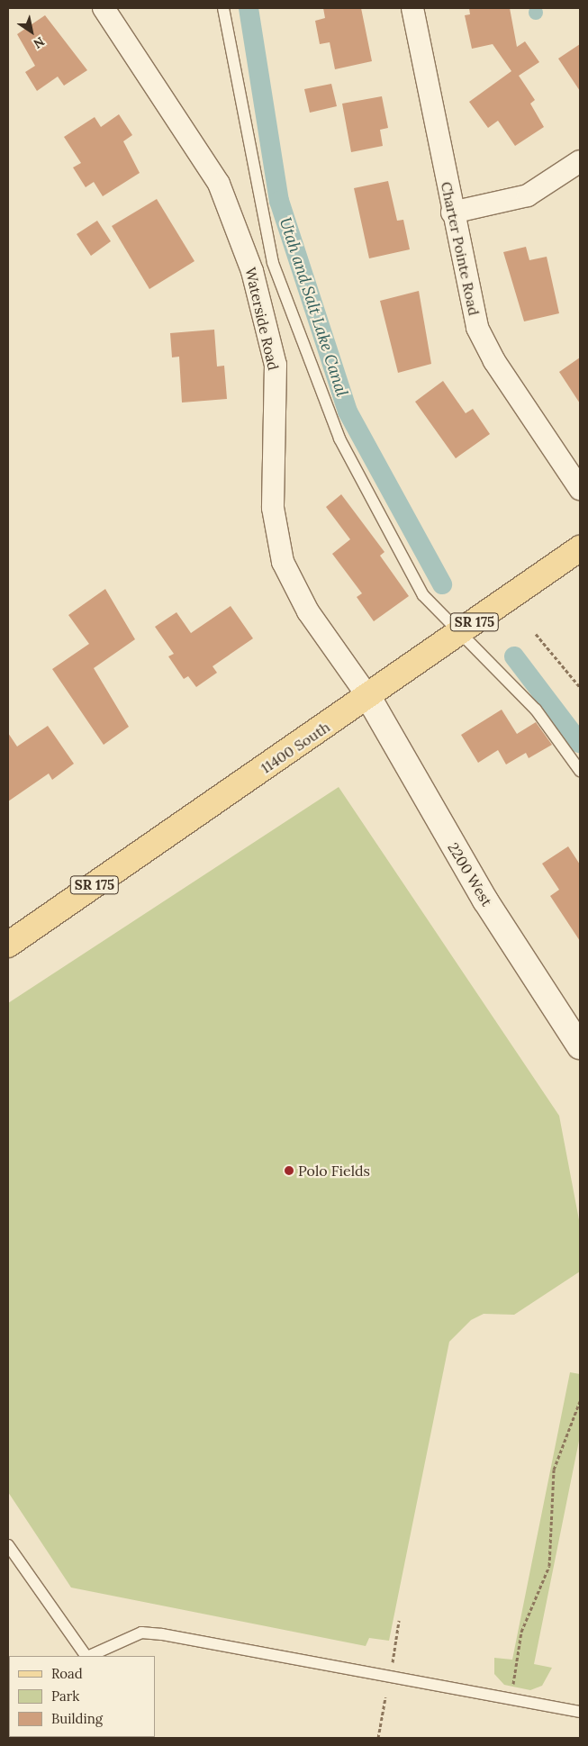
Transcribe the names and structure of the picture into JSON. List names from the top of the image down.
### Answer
{
  "streets": {
    "main road": ["SR 175", "11400 South"],
    "street": ["Charter Pointe Road", "Waterside Road", "2200 West"]
  },
  "crossings": [
    ["Waterside Road", "11400 South"],
    ["Waterside Road", "2200 West"],
    ["11400 South", "2200 West"]
  ],
  "water": ["Utah and Salt Lake Canal"],
  "places": ["Polo Fields"],
  "legend": ["Road", "Park", "Building"],
  "north": "bottom right"
}
